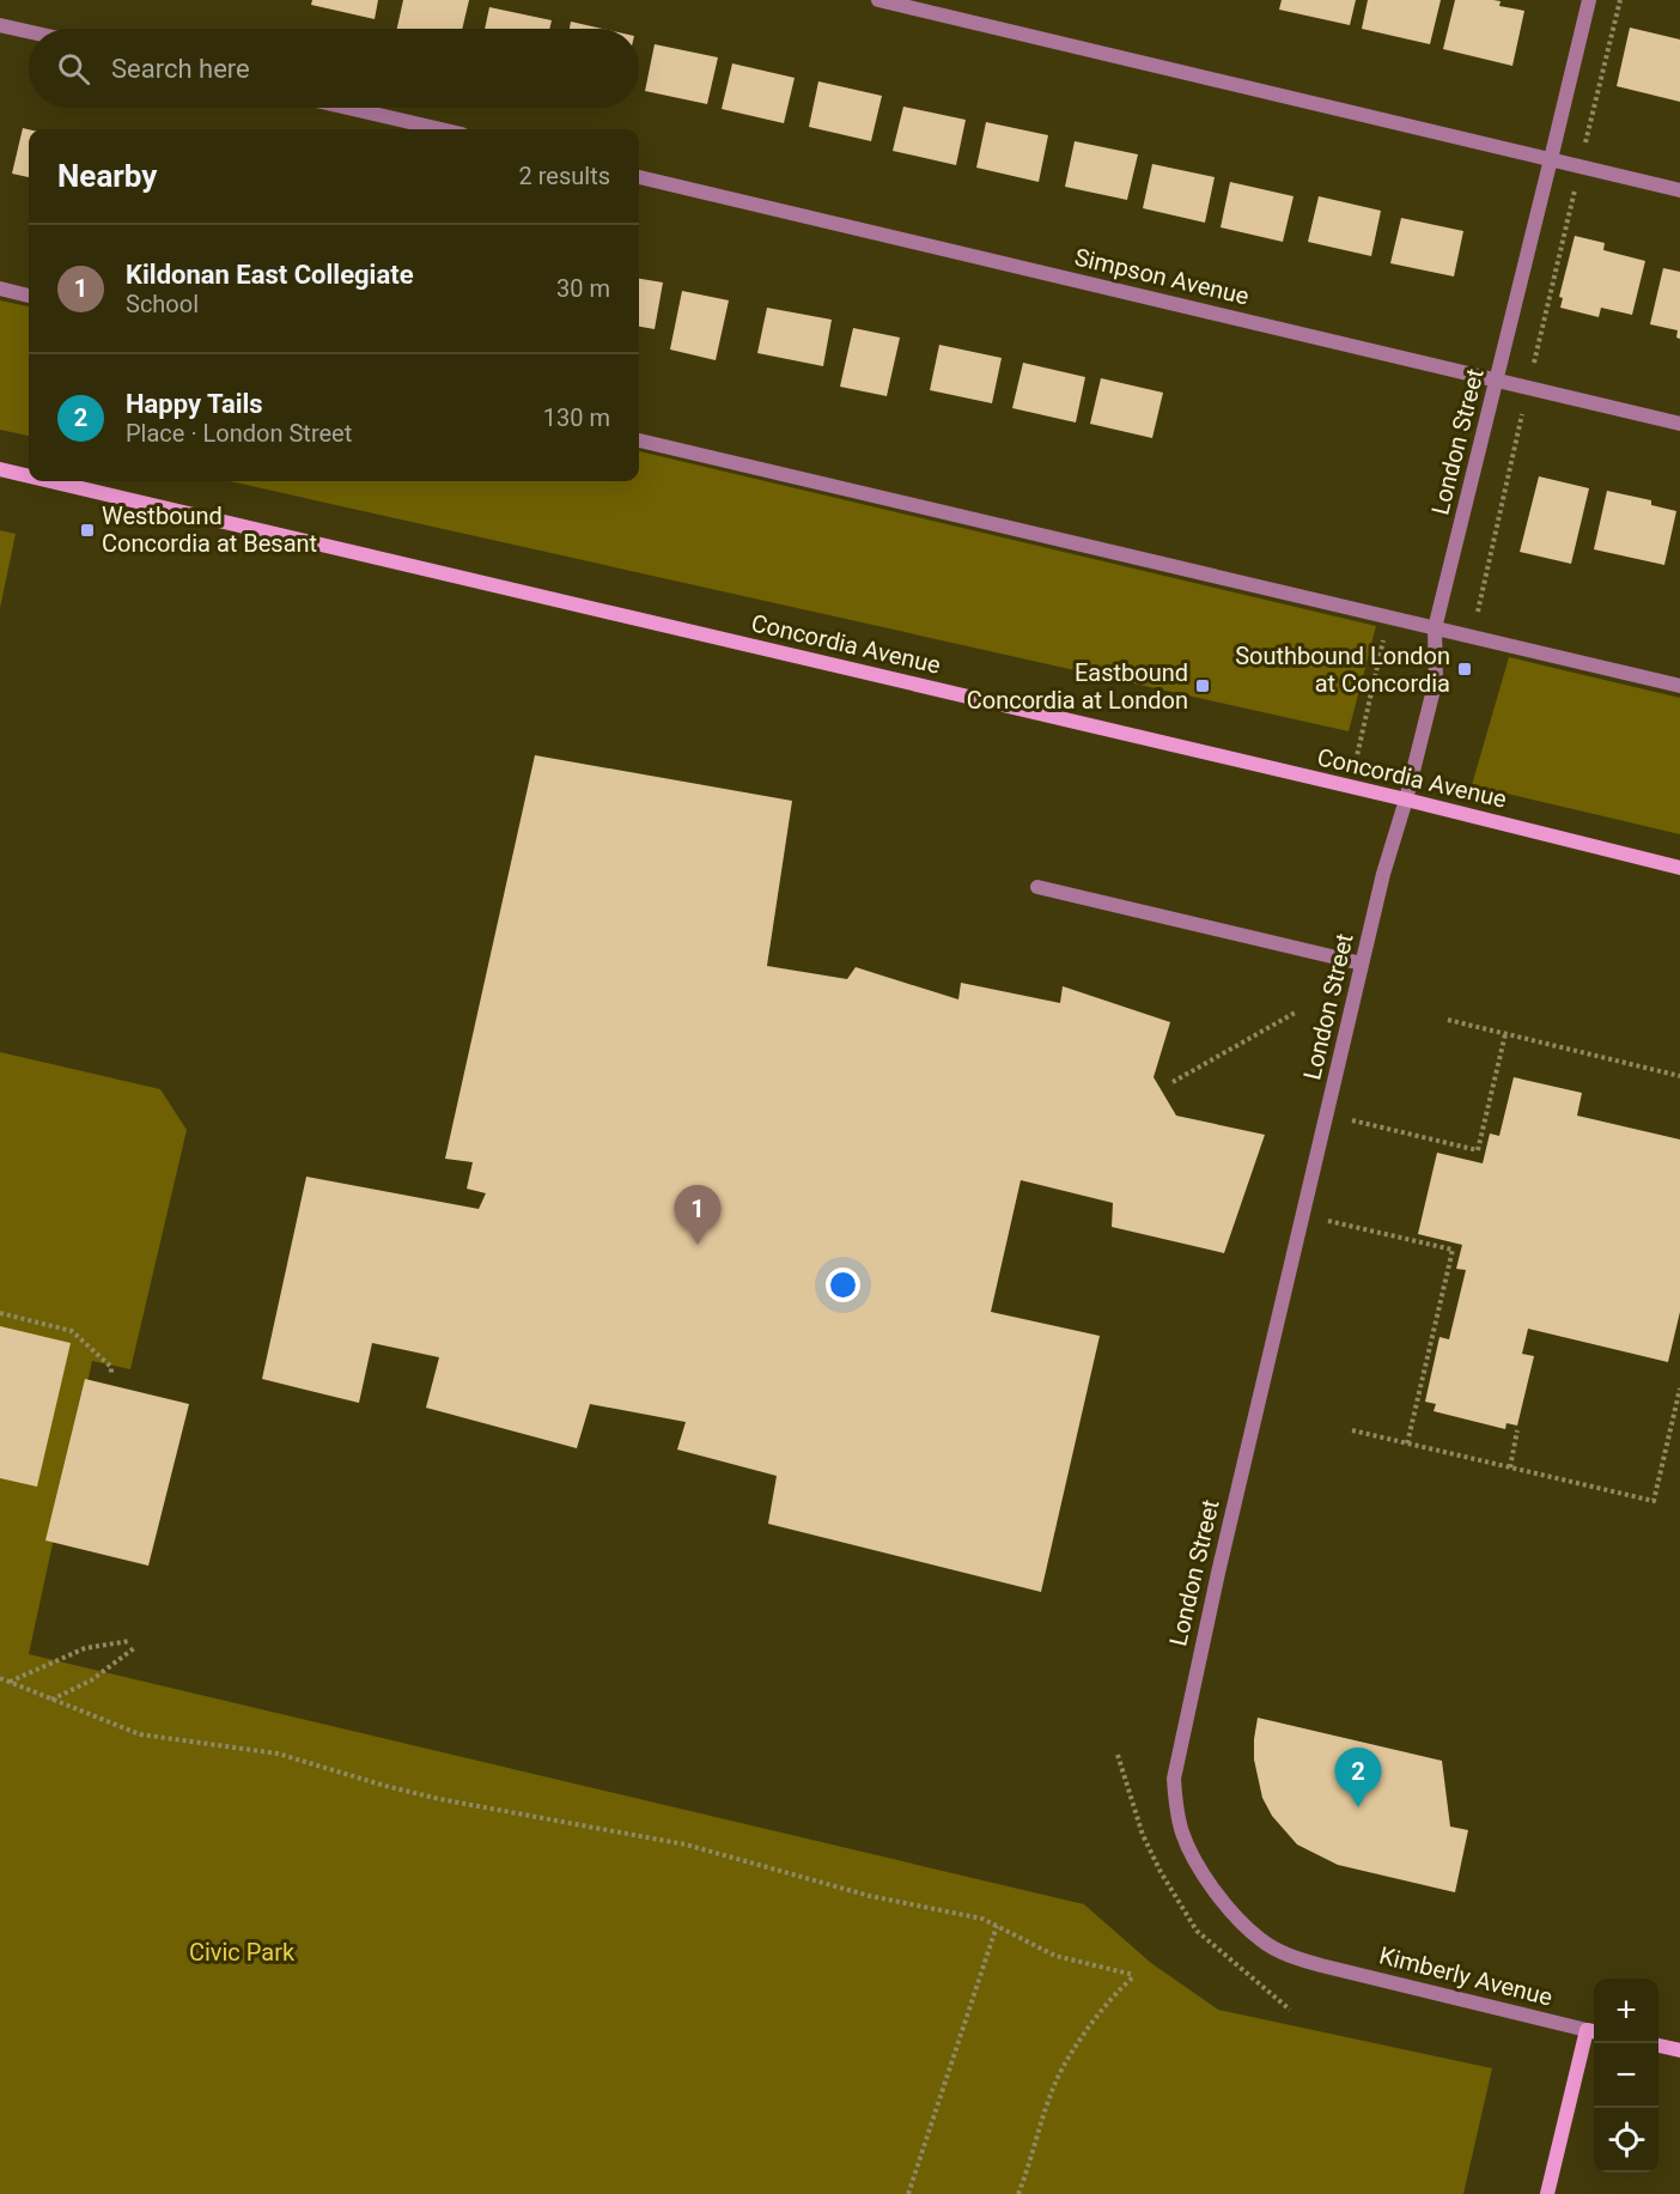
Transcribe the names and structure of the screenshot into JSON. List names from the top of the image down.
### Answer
{
  "streets": {
    "main road": ["Concordia Avenue"],
    "street": ["Simpson Avenue", "London Street", "Kimberly Avenue"]
  },
  "crossings": [
    ["Simpson Avenue", "London Street"],
    ["London Street", "Concordia Avenue"],
    ["London Street", "Kimberly Avenue"]
  ],
  "parks": ["Civic Park"],
  "places": {
    "transit": ["Westbound Concordia at Besant", "Southbound London at Concordia", "Eastbound Concordia at London"]
  },
  "page": {
    "search": "Search here",
    "heading": ["Nearby", "2 results"],
    "list": [
      {
        "mark": "1",
        "name": "Kildonan East Collegiate",
        "note": "School",
        "value": "30 m"
      },
      {
        "mark": "2",
        "name": "Happy Tails",
        "note": "Place · London Street",
        "value": "130 m"
      }
    ],
    "pins": ["1", "2"],
    "map_buttons": ["+", "−"]
  }
}
